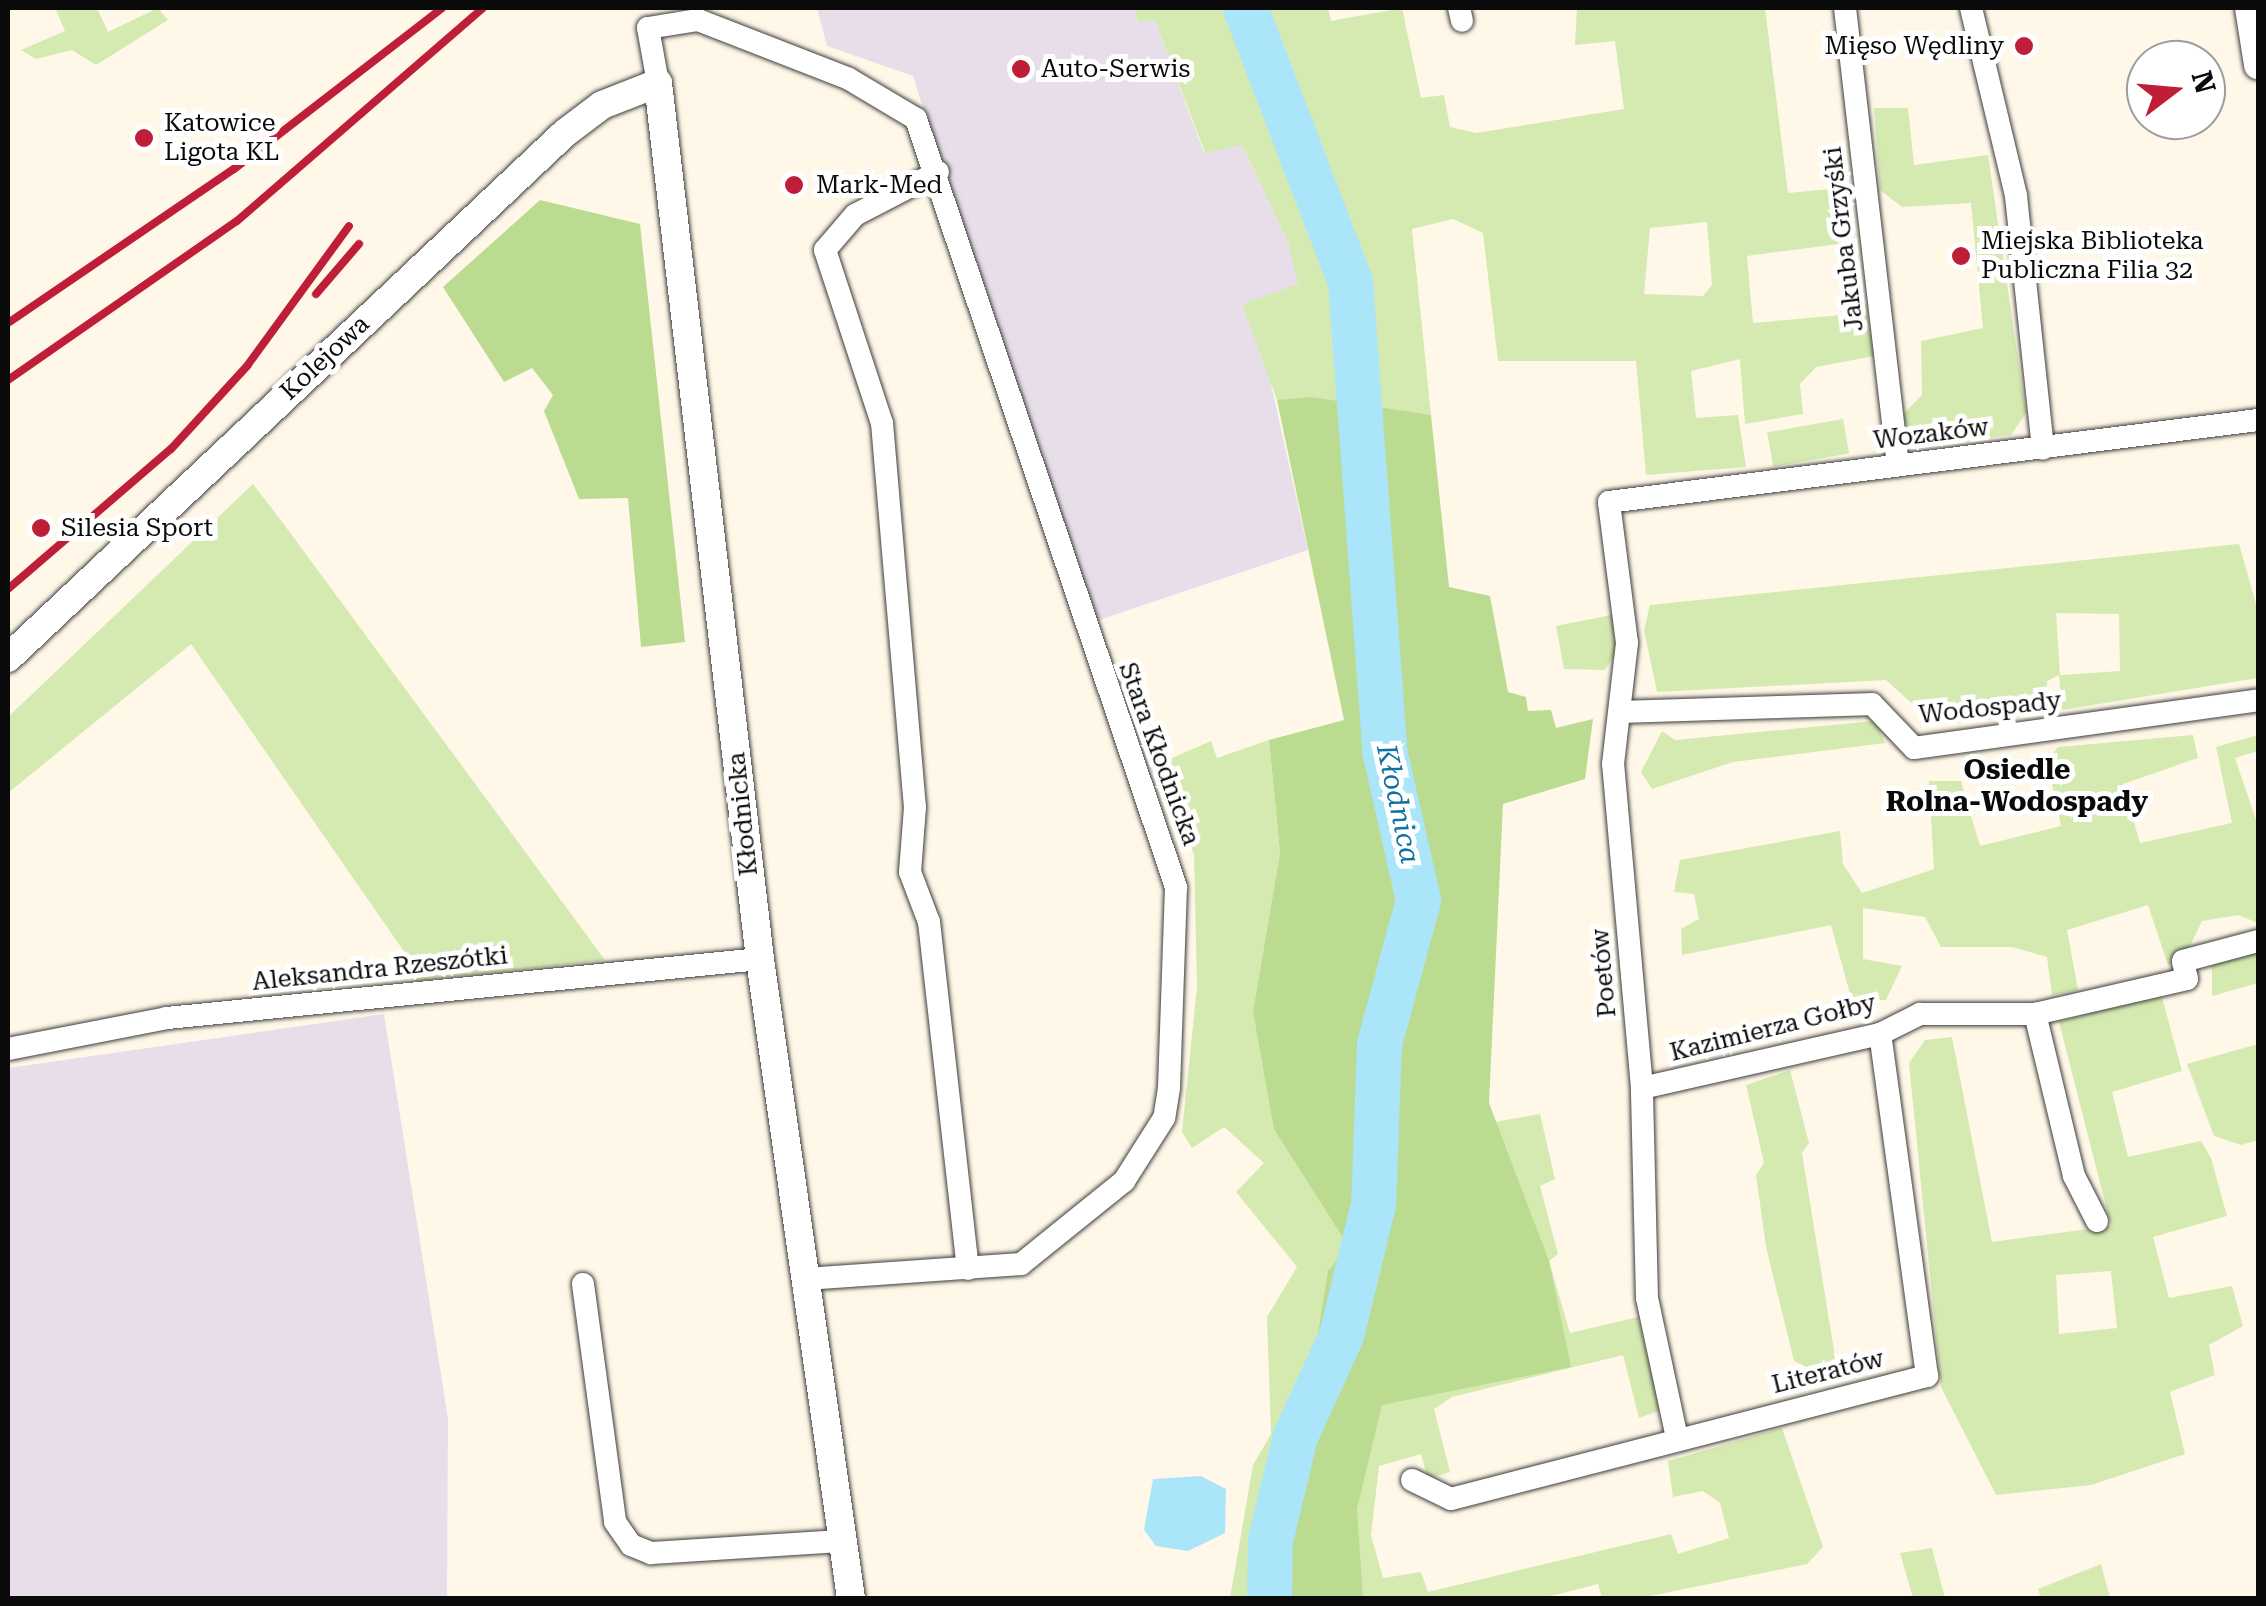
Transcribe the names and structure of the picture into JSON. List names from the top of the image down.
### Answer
{
  "streets": {
    "street": [
      "Jakuba Grzyśki",
      "Kolejowa",
      "Wozaków",
      "Wodospady",
      "Stara Kłodnicka",
      "Kłodnicka",
      "Aleksandra Rzeszótki",
      "Poetów",
      "Kazimierza Gołby",
      "Literatów"
    ]
  },
  "crossings": [
    ["Jakuba Grzyśki", "Wozaków"],
    ["Kolejowa", "Kłodnicka"],
    ["Wozaków", "Poetów"],
    ["Wodospady", "Poetów"],
    ["Stara Kłodnicka", "Kłodnicka"],
    ["Kłodnicka", "Aleksandra Rzeszótki"],
    ["Poetów", "Kazimierza Gołby"],
    ["Poetów", "Literatów"],
    ["Kazimierza Gołby", "Literatów"]
  ],
  "districts": ["Osiedle Rolna-Wodospady"],
  "water": ["Kłodnica"],
  "places": [
    "Mięso Wędliny",
    "Auto-Serwis",
    "Katowice Ligota KL",
    "Mark-Med",
    "Miejska Biblioteka Publiczna Filia 32",
    "Silesia Sport"
  ],
  "north": "right"
}
